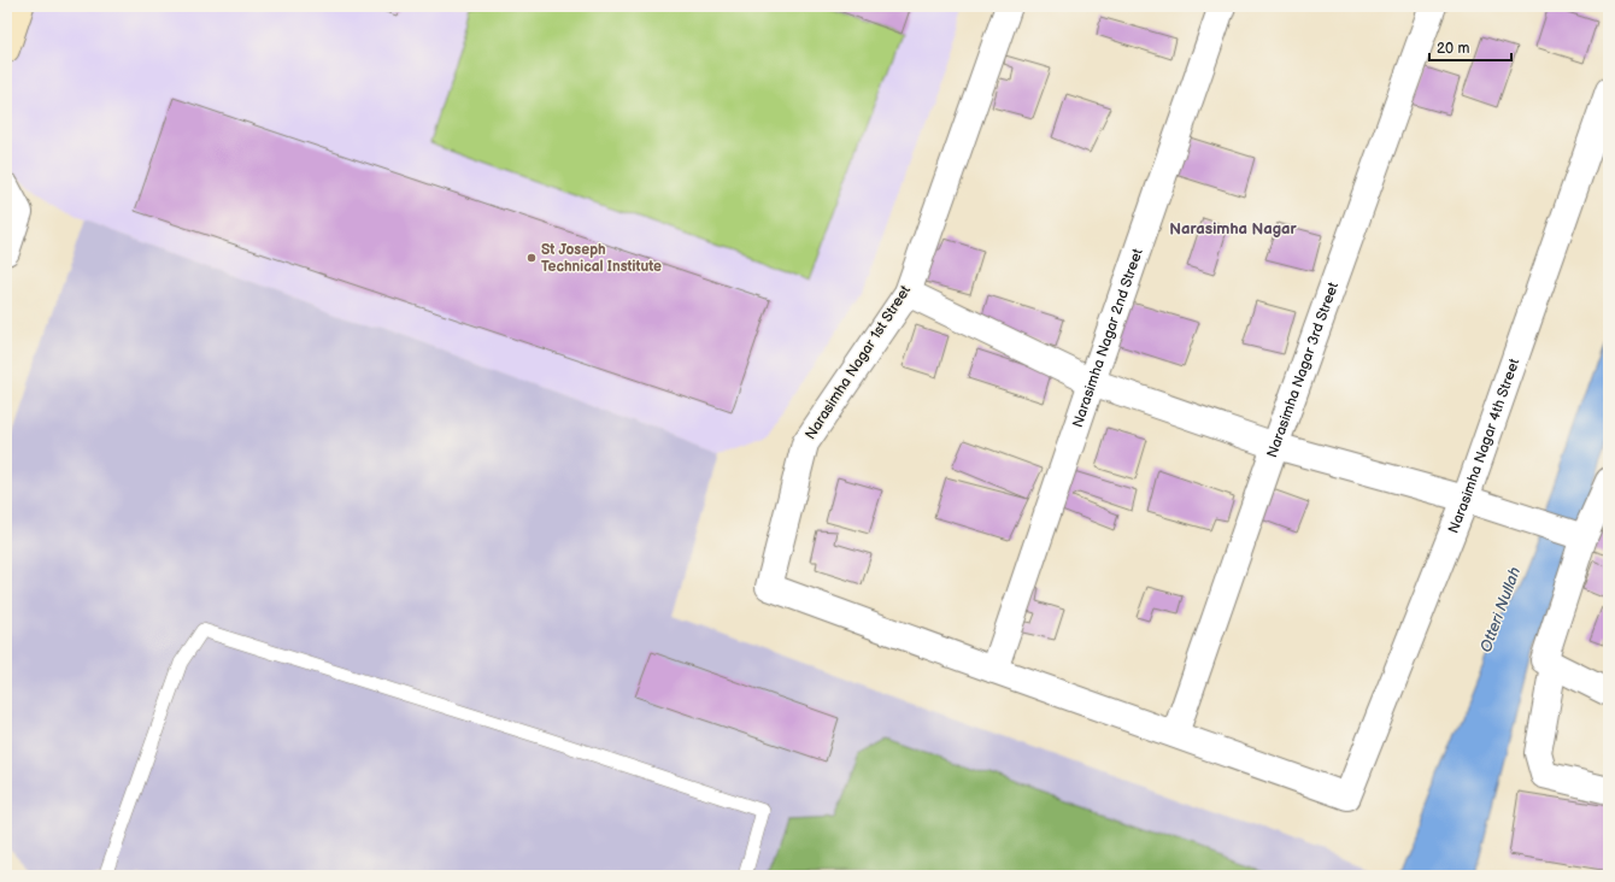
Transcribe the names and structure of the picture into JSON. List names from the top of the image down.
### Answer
{
  "streets": {
    "street": [
      "Narasimha Nagar 2nd Street",
      "Narasimha Nagar 1st Street",
      "Narasimha Nagar 3rd Street",
      "Narasimha Nagar 4th Street"
    ]
  },
  "crossings": [
    ["Narasimha Nagar 2nd Street", "Narasimha Nagar 1st Street"],
    ["Narasimha Nagar 3rd Street", "Narasimha Nagar 4th Street"]
  ],
  "districts": ["Narasimha Nagar"],
  "water": ["Otteri Nullah"],
  "places": ["St Joseph Technical Institute"],
  "scale_bar": "20 m"
}
